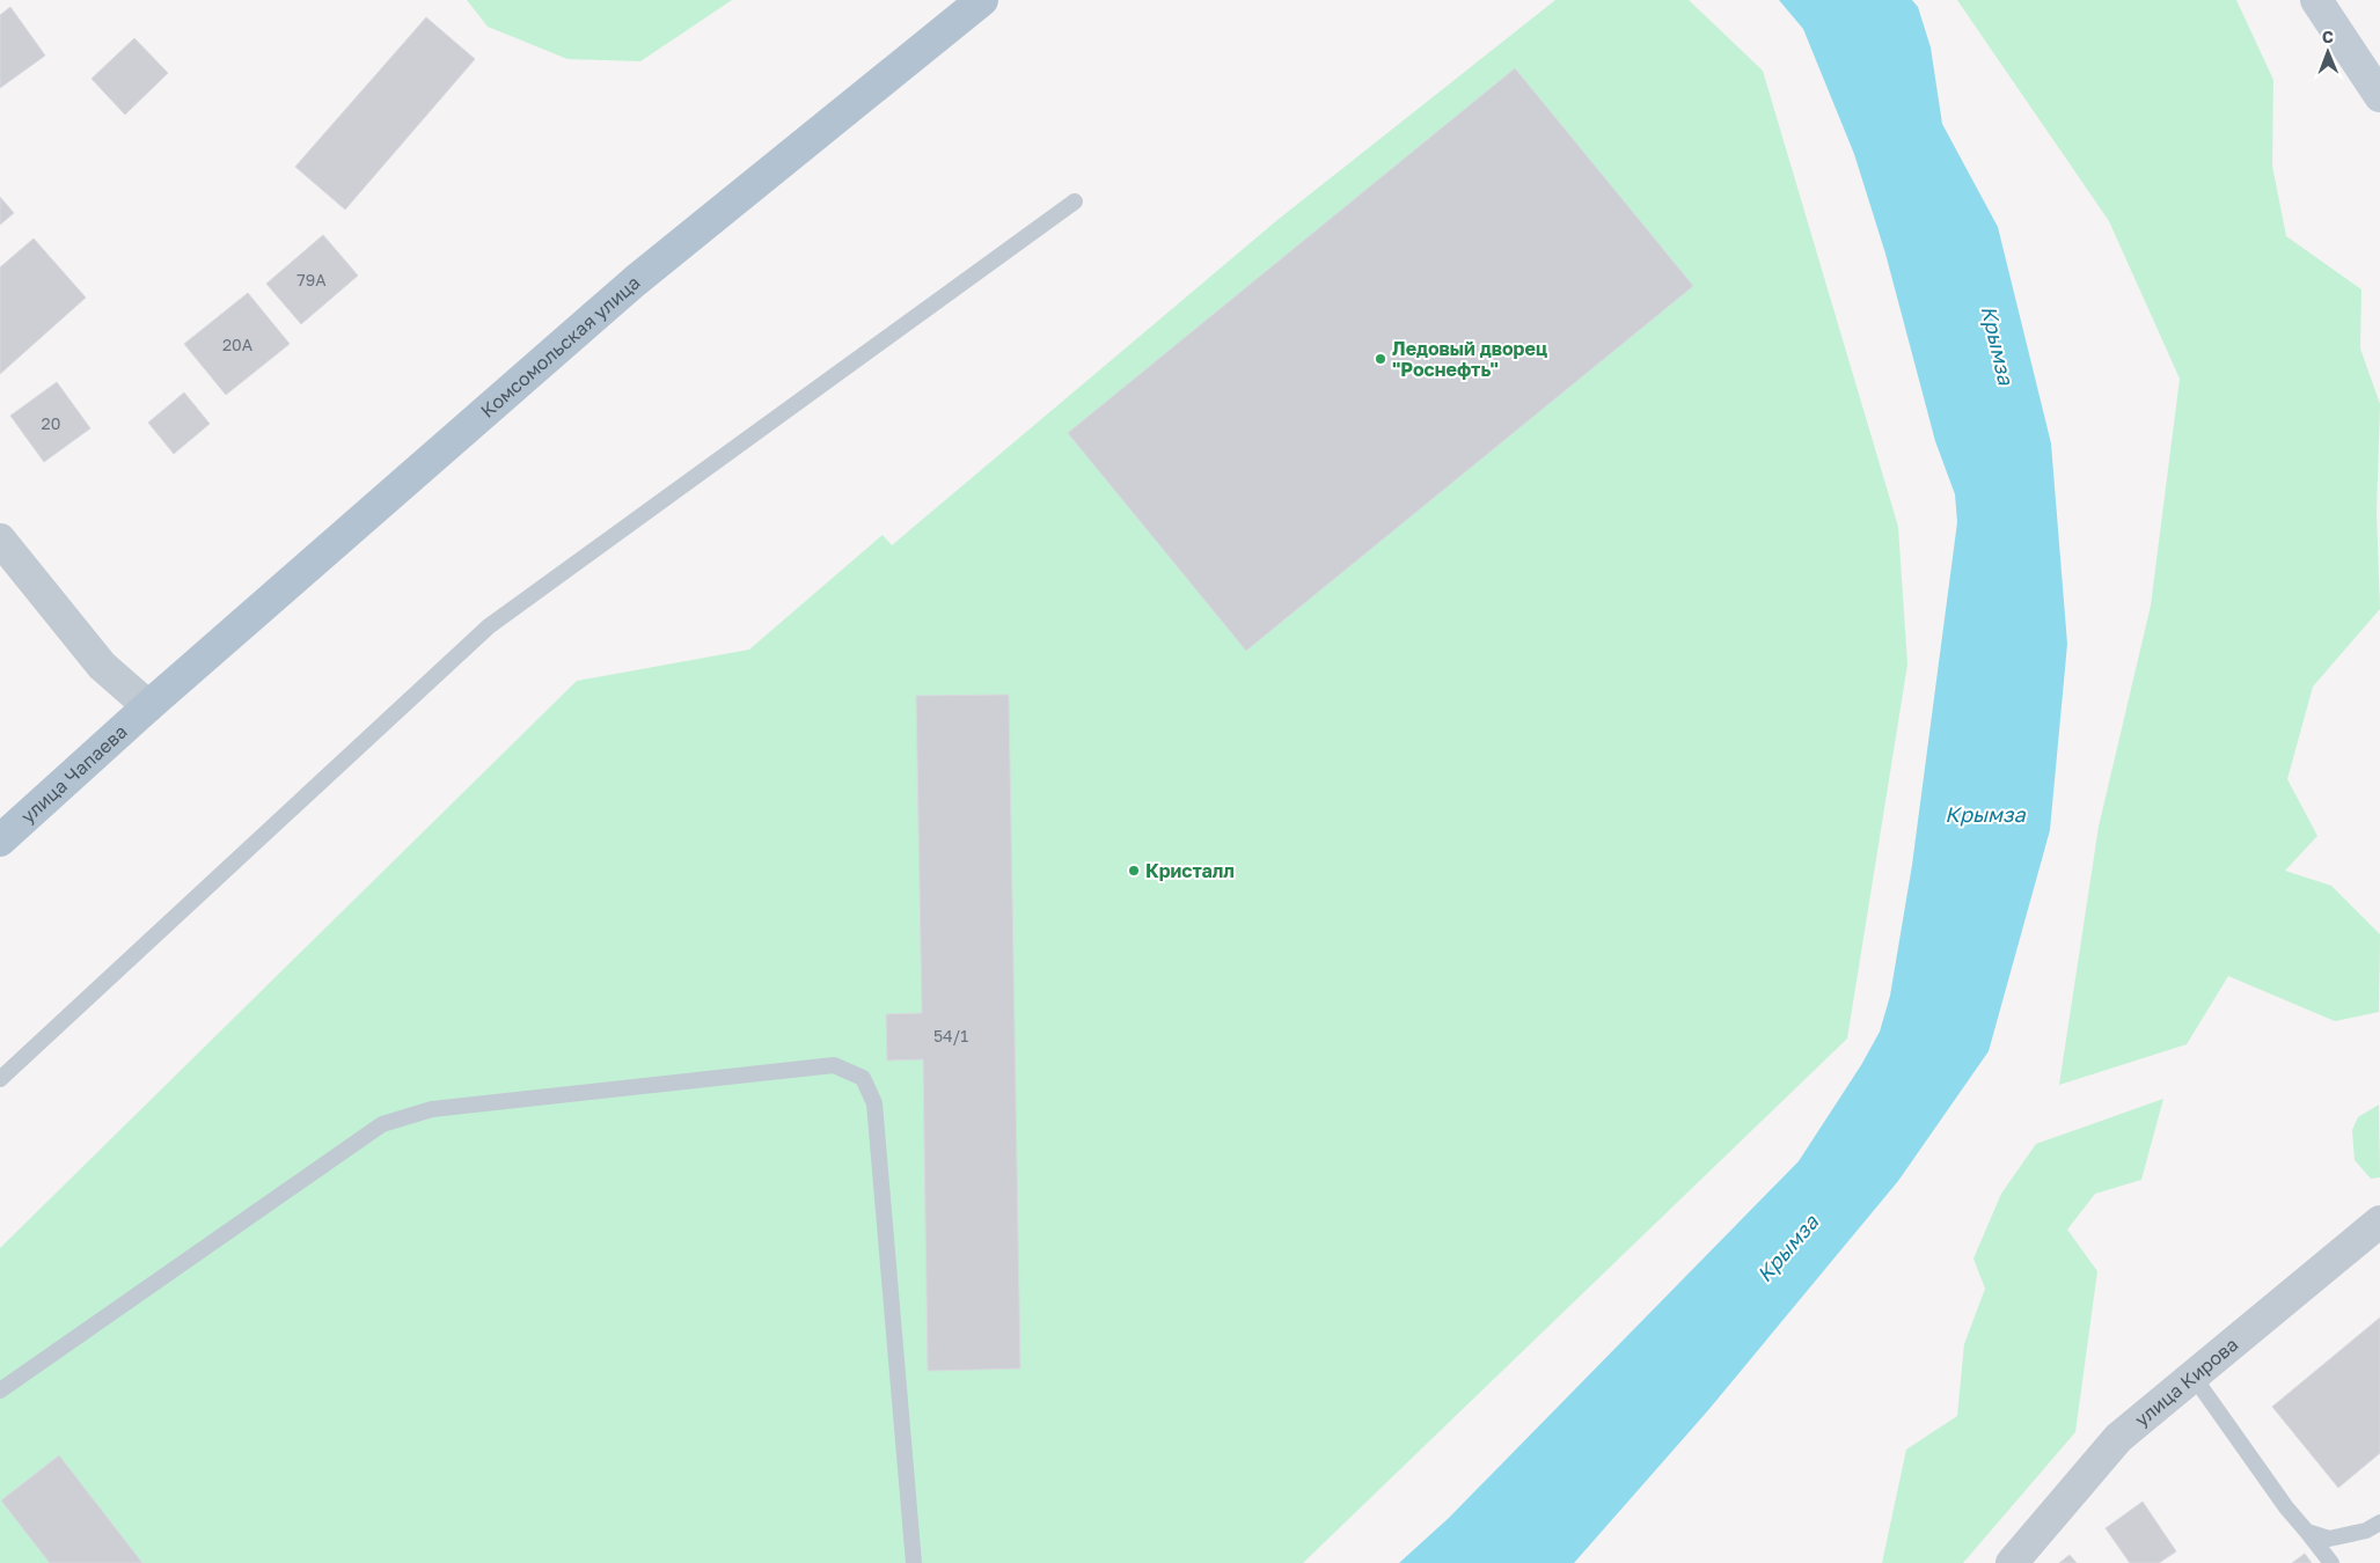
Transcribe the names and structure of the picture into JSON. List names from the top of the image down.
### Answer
{
  "streets": {
    "main road": ["Комсомольская улица", "улица Чапаева"],
    "street": ["улица Кирова"]
  },
  "crossings": [
    ["Комсомольская улица", "улица Чапаева"]
  ],
  "water": ["Крымза"],
  "places": ["Ледовый дворец \"Роснефть\"", "Кристалл"],
  "house_numbers": [
    "79А",
    "20А",
    "20",
    "54/1"
  ],
  "north": "top"
}
